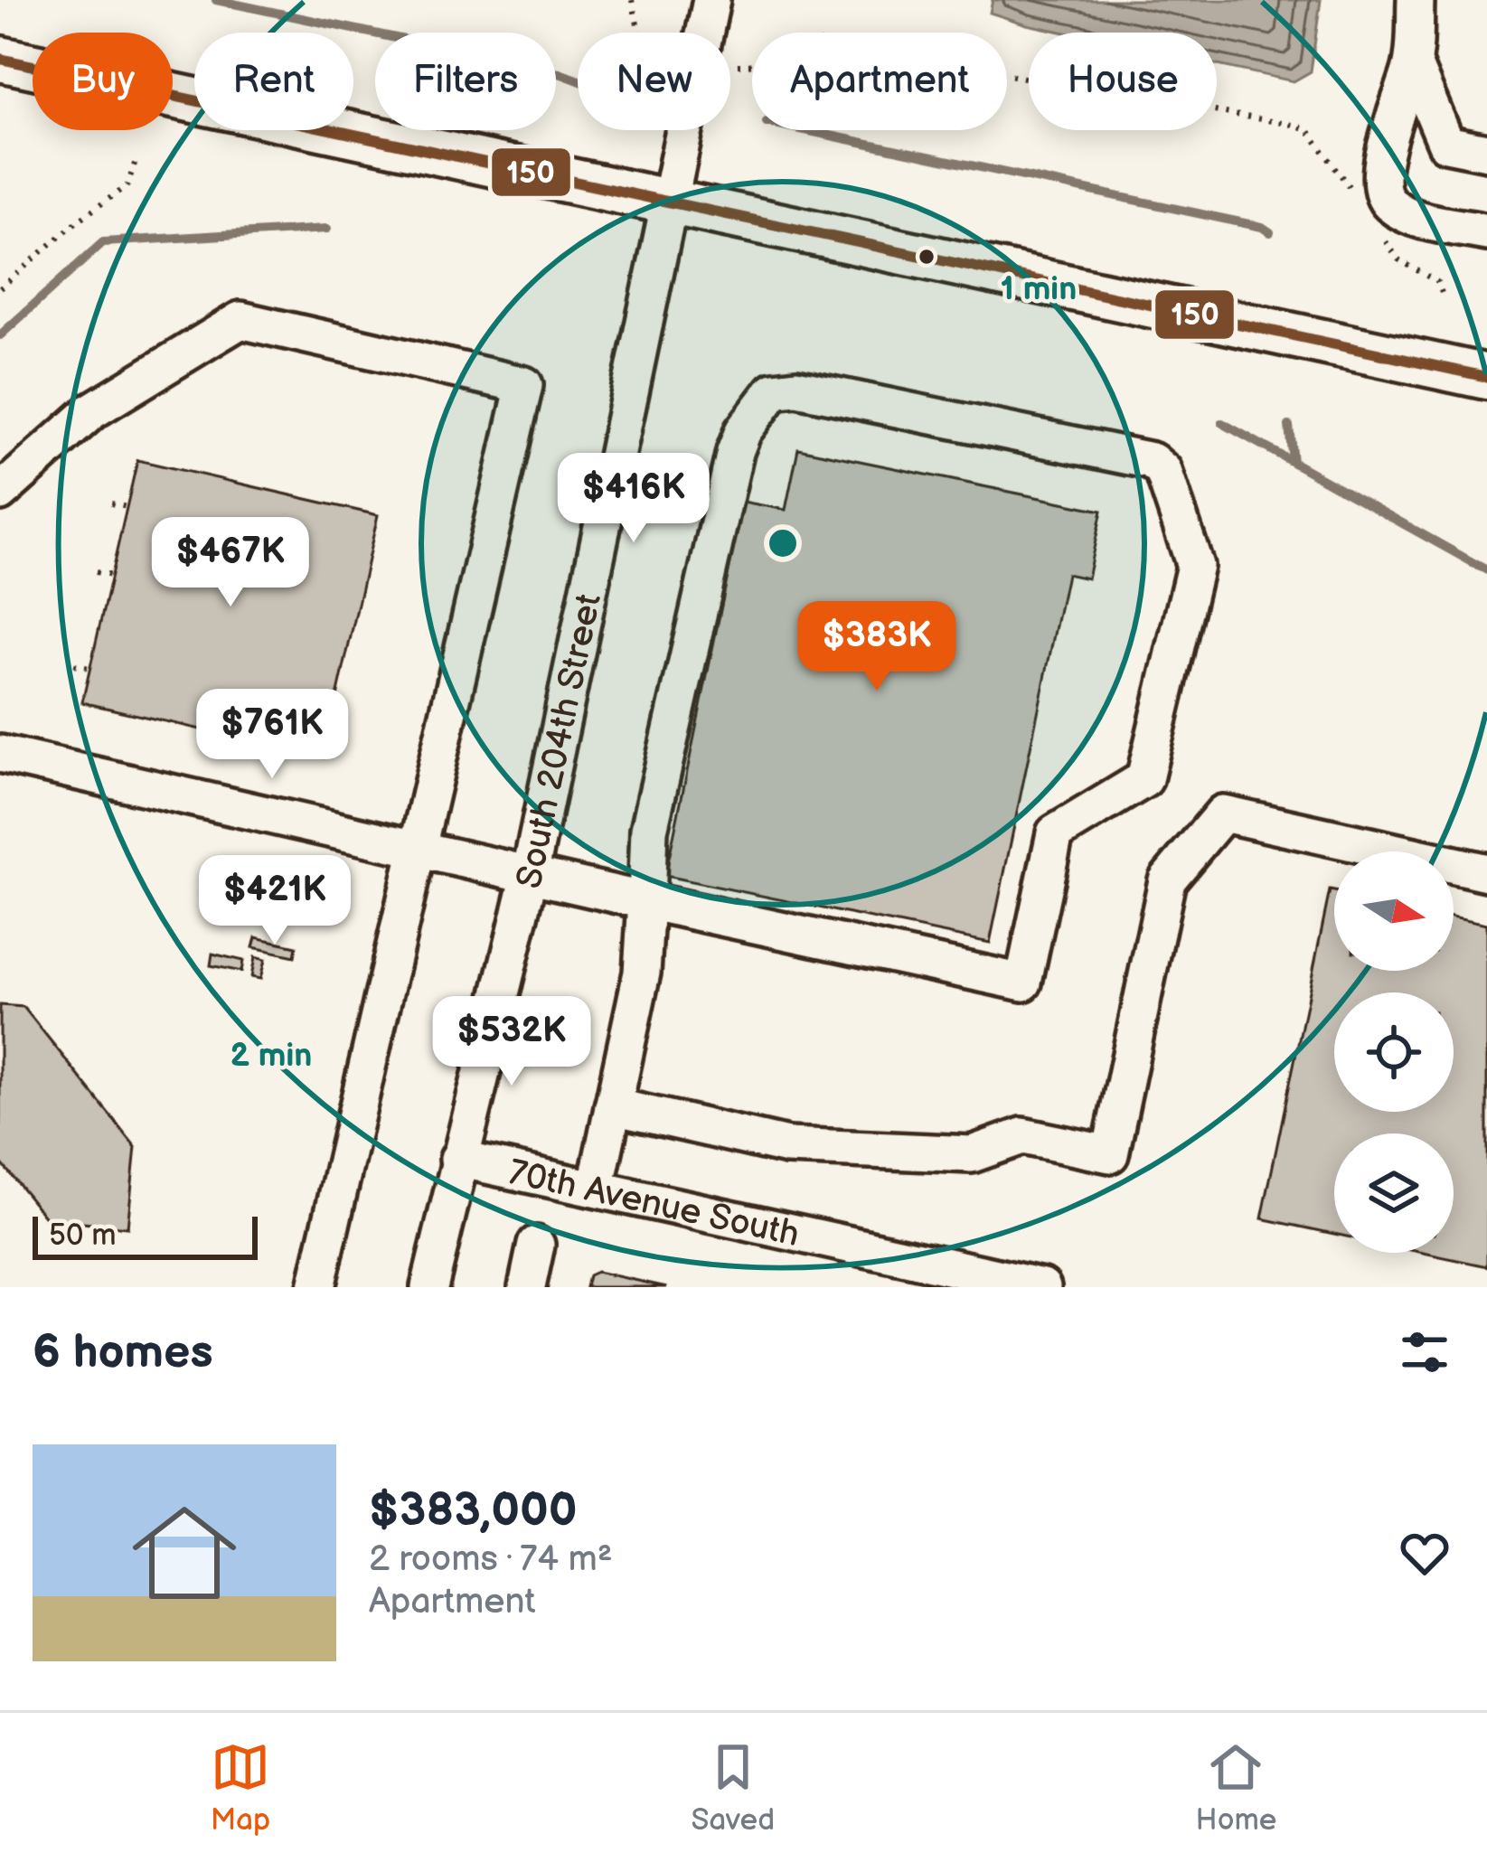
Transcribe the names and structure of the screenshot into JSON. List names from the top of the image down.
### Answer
{
  "streets": {
    "street": ["South 204th Street", "70th Avenue South"]
  },
  "crossings": [
    ["South 204th Street", "70th Avenue South"]
  ],
  "lines": ["transit line 150"],
  "scale_bar": "50 m",
  "north": "right",
  "page": {
    "chip": [
      "Buy",
      "Rent",
      "Filters",
      "New",
      "Apartment",
      "House"
    ],
    "price": [
      "$416K",
      "$467K",
      "$383K",
      "$761K",
      "$421K",
      "$532K"
    ],
    "scale": "50 m",
    "heading": "6 homes",
    "list": [
      {
        "name": "$383,000",
        "note": "2 rooms · 74 m² · Apartment"
      }
    ],
    "tabs": ["Map", "Saved", "Home"]
  },
  "rings": ["1 min", "2 min"]
}
